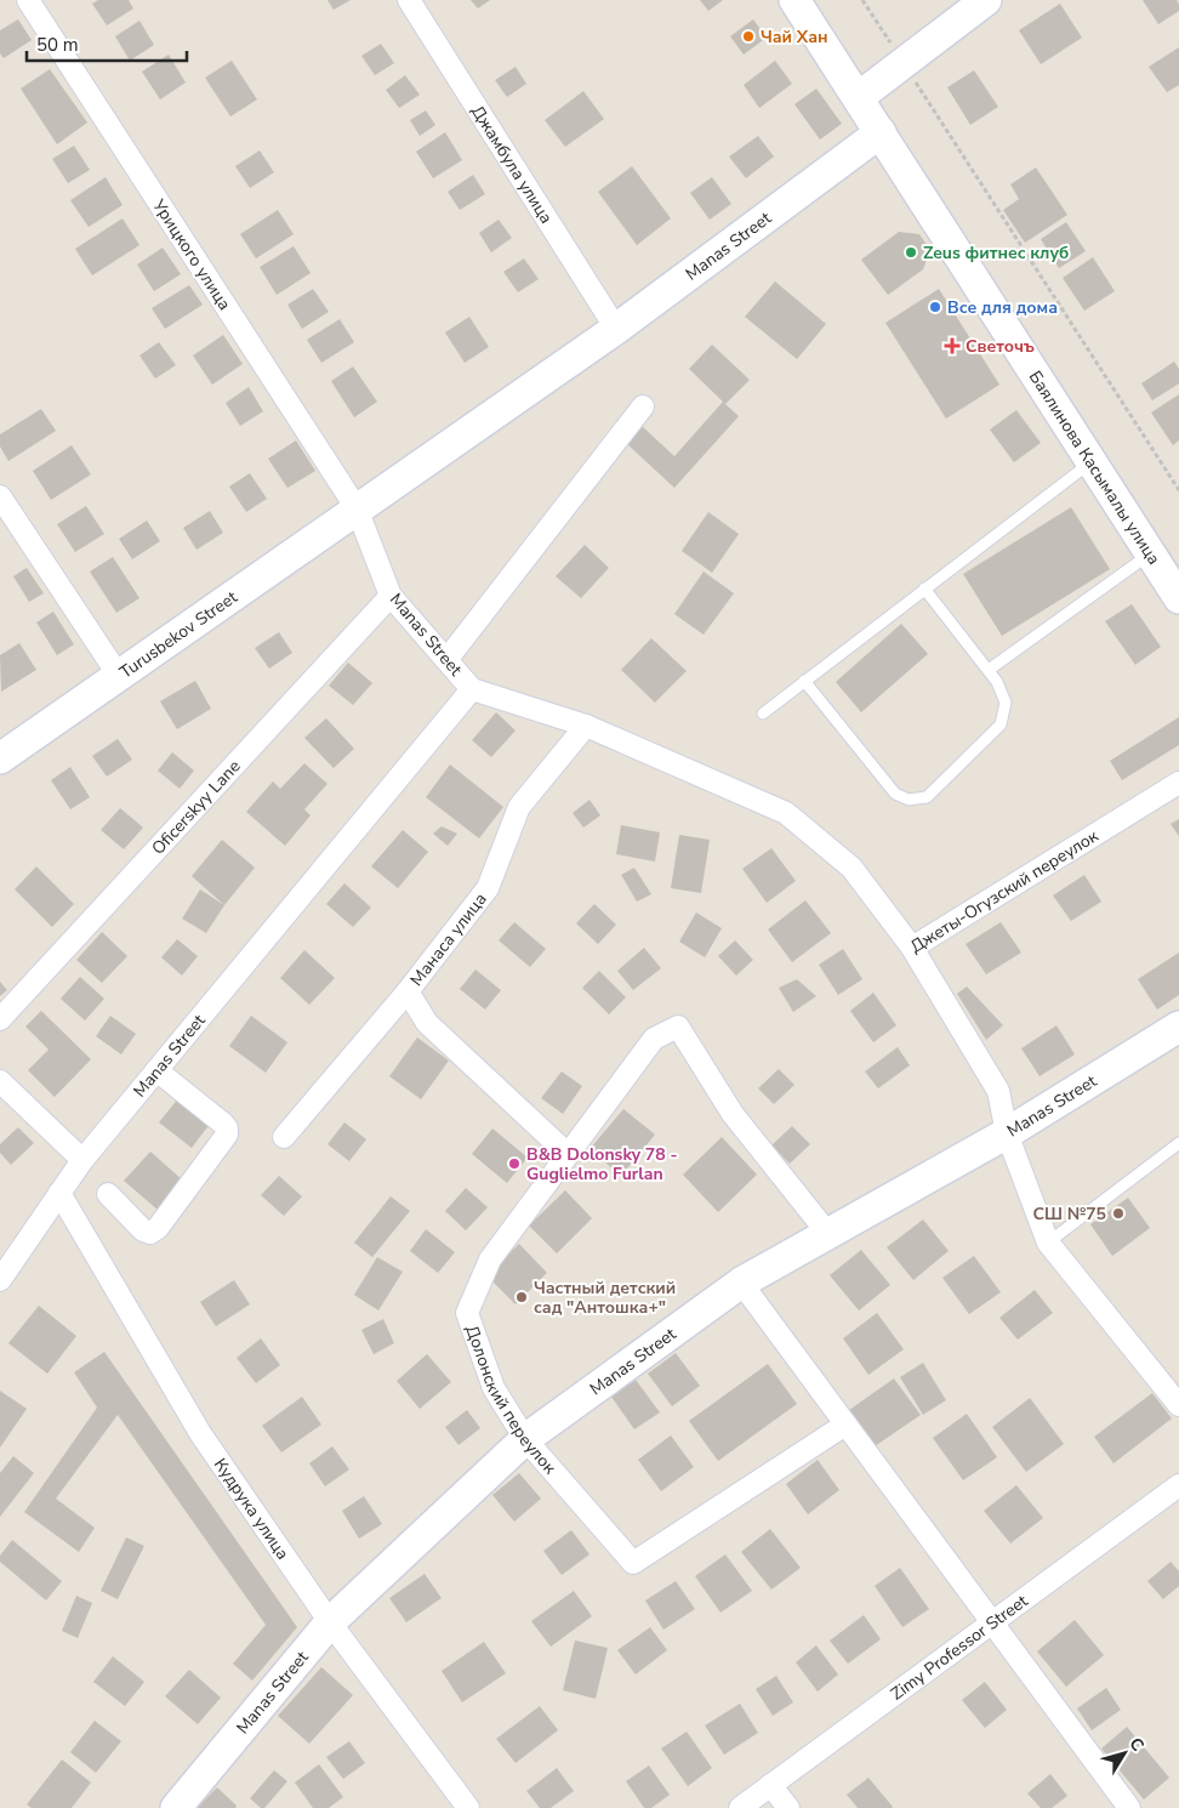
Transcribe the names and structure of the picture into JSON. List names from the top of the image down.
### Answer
{
  "streets": {
    "street": [
      "Джамбула улица",
      "Manas Street",
      "Урицкого улица",
      "Баялинова Касымалы улица",
      "Turusbekov Street",
      "Oficerskyy Lane",
      "Джеты-Огузский переулок",
      "Манаса улица",
      "Долонский переулок",
      "Кудрука улица",
      "Zimy Professor Street"
    ]
  },
  "crossings": [
    ["Джамбула улица", "Manas Street"],
    ["Manas Street", "Урицкого улица"],
    ["Manas Street", "Баялинова Касымалы улица"],
    ["Manas Street", "Turusbekov Street"],
    ["Manas Street", "Oficerskyy Lane"],
    ["Manas Street", "Джеты-Огузский переулок"],
    ["Manas Street", "Долонский переулок"],
    ["Manas Street", "Кудрука улица"],
    ["Урицкого улица", "Turusbekov Street"]
  ],
  "places": {
    "other": [
      "Чай Хан",
      "Zeus фитнес клуб",
      "Все для дома",
      "B&B Dolonsky 78 - Guglielmo Furlan",
      "СШ №75",
      "Частный детский сад \"Антошка+\""
    ],
    "health": ["Светочъ"]
  },
  "scale_bar": "50 m",
  "north": "top right"
}
